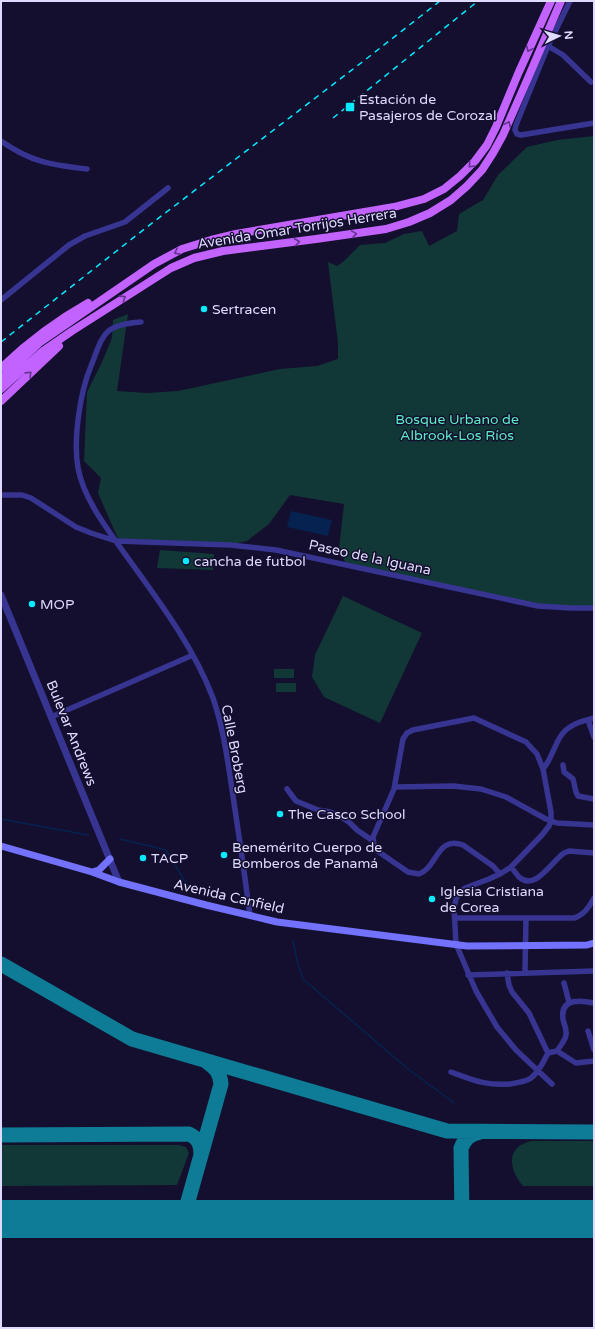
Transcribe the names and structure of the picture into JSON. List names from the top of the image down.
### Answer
{
  "streets": {
    "main road": ["Avenida Omar Torrijos Herrera", "Avenida Canfield"],
    "street": ["Paseo de la Iguana", "Bulevar Andrews", "Calle Broberg"]
  },
  "crossings": [
    ["Paseo de la Iguana", "Calle Broberg"],
    ["Bulevar Andrews", "Avenida Canfield"],
    ["Calle Broberg", "Avenida Canfield"]
  ],
  "parks": ["Bosque Urbano de Albrook-Los Ríos"],
  "places": {
    "transit": ["Estación de Pasajeros de Corozal"],
    "other": [
      "Sertracen",
      "cancha de futbol",
      "MOP",
      "The Casco School",
      "Benemérito Cuerpo de Bomberos de Panamá",
      "TACP",
      "Iglesia Cristiana de Corea"
    ]
  },
  "north": "right"
}
